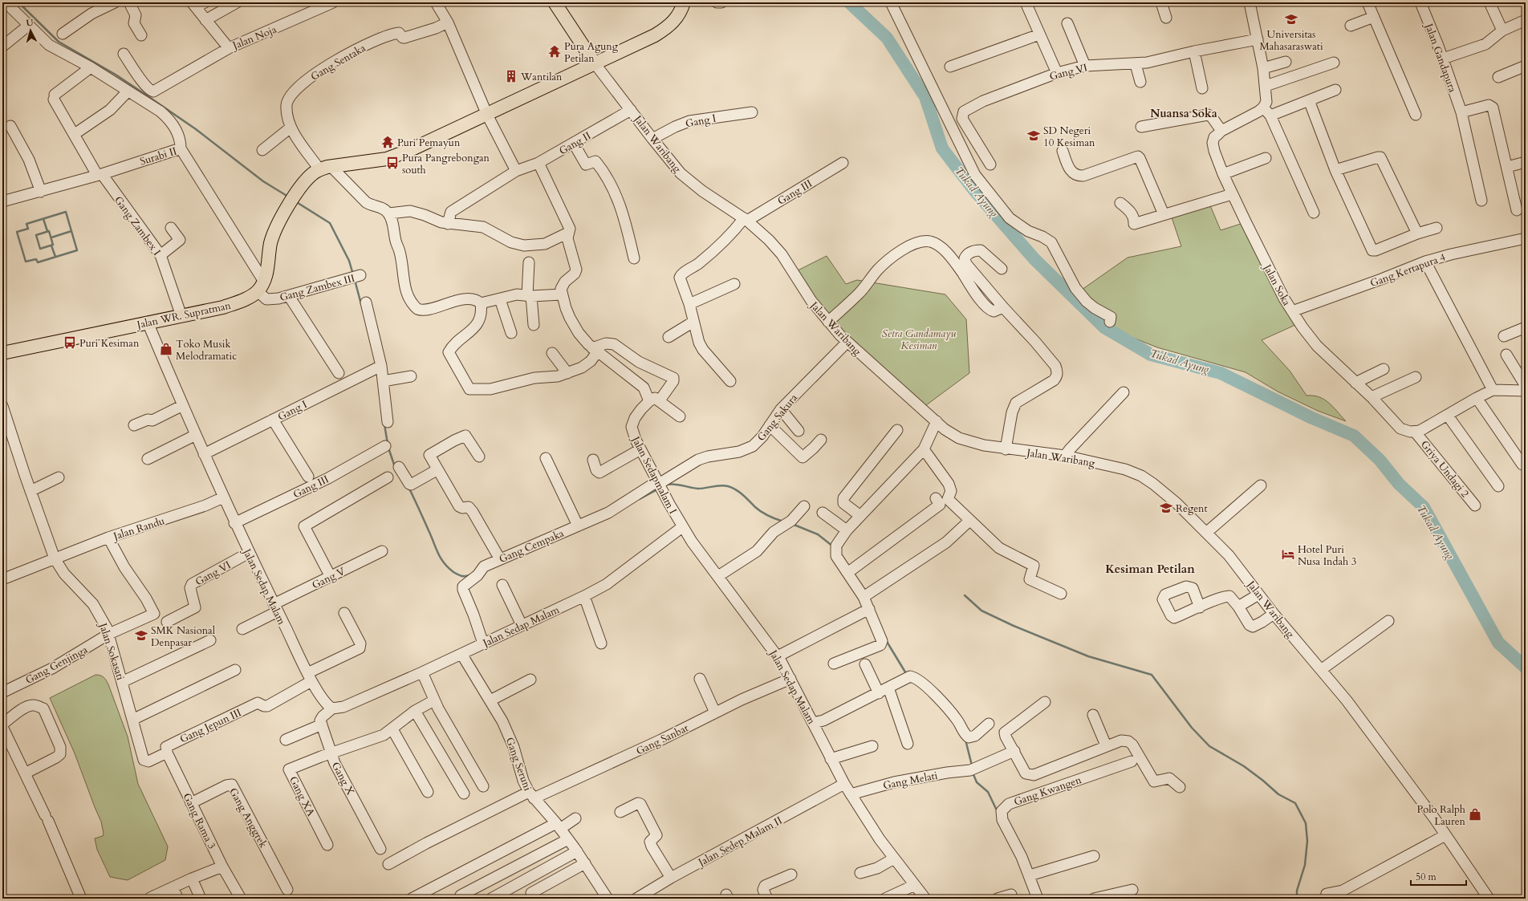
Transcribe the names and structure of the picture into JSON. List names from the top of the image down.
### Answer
{
  "streets": {
    "main road": ["Jalan WR. Supratman"],
    "street": [
      "Jalan Noja",
      "Jalan Gandapura",
      "Gang Sentaka",
      "Gang VI",
      "Gang I",
      "Gang II",
      "Jalan Waribang",
      "Surabi II",
      "Gang III",
      "Gang Zambex I",
      "Gang Kertapura 4",
      "Jalan Soka",
      "Gang Zambex III",
      "Gang Sakura",
      "Griya Undagi 2",
      "Jalan Sedapmalam I",
      "Jalan Randu",
      "Gang Cempaka",
      "Gang V",
      "Jalan Sedap Malam",
      "Jalan Sokasati",
      "Gang Genjinga",
      "Gang Jepun III",
      "Gang Sanbat",
      "Gang Seruni",
      "Gang X",
      "Gang Melati",
      "Gang Kwangen",
      "Gang XA",
      "Gang Anggrek",
      "Gang Rama 3",
      "Jalan Sedep Malam II"
    ]
  },
  "crossings": [
    ["Gang VI", "Jalan Sedap Malam"],
    ["Gang I", "Jalan Waribang"],
    ["Gang I", "Jalan Sedap Malam"],
    ["Gang II", "Jalan Waribang"],
    ["Jalan Waribang", "Gang III"],
    ["Jalan Waribang", "Gang Sakura"],
    ["Surabi II", "Gang Zambex I"],
    ["Surabi II", "Gang Zambex III"],
    ["Surabi II", "Jalan WR. Supratman"],
    ["Gang III", "Jalan Sedap Malam"],
    ["Gang Zambex I", "Jalan WR. Supratman"],
    ["Gang Kertapura 4", "Jalan Soka"],
    ["Jalan Soka", "Griya Undagi 2"],
    ["Gang Zambex III", "Jalan WR. Supratman"],
    ["Jalan WR. Supratman", "Jalan Sedap Malam"],
    ["Gang Sakura", "Jalan Sedapmalam I"],
    ["Gang Sakura", "Gang Cempaka"],
    ["Jalan Sedapmalam I", "Gang Cempaka"],
    ["Jalan Sedapmalam I", "Jalan Sedap Malam"],
    ["Jalan Randu", "Jalan Sedap Malam"],
    ["Jalan Randu", "Jalan Sokasati"],
    ["Jalan Randu", "Gang Genjinga"],
    ["Gang Cempaka", "Jalan Sedap Malam"],
    ["Gang V", "Jalan Sedap Malam"],
    ["Jalan Sedap Malam", "Gang Jepun III"],
    ["Jalan Sedap Malam", "Gang Sanbat"],
    ["Jalan Sedap Malam", "Gang Seruni"],
    ["Jalan Sedap Malam", "Gang Melati"],
    ["Jalan Sedap Malam", "Jalan Sedep Malam II"],
    ["Jalan Sokasati", "Gang Genjinga"],
    ["Jalan Sokasati", "Gang Jepun III"],
    ["Jalan Sokasati", "Gang Rama 3"],
    ["Gang Jepun III", "Gang Rama 3"],
    ["Gang Sanbat", "Gang Seruni"],
    ["Gang X", "Gang XA"],
    ["Gang Anggrek", "Gang Rama 3"]
  ],
  "districts": ["Nuansa Soka", "Kesiman Petilan"],
  "water": ["Tukad Ayung"],
  "parks": ["Setra Gandamayu Kesiman"],
  "places": {
    "school or university": [
      "Universitas Mahasaraswati",
      "SD Negeri 10 Kesiman",
      "Regent",
      "SMK Nasional Denpasar"
    ],
    "temple": ["Pura Agung Petilan", "Puri Pemayun"],
    "building": ["Wantilan"],
    "bus stop": ["Pura Pangrebongan south", "Puri Kesiman"],
    "shop": ["Toko Musik Melodramatic", "Polo Ralph Lauren"],
    "hotel": ["Hotel Puri Nusa Indah 3"]
  },
  "scale_bar": "50 m",
  "north": "top"
}
